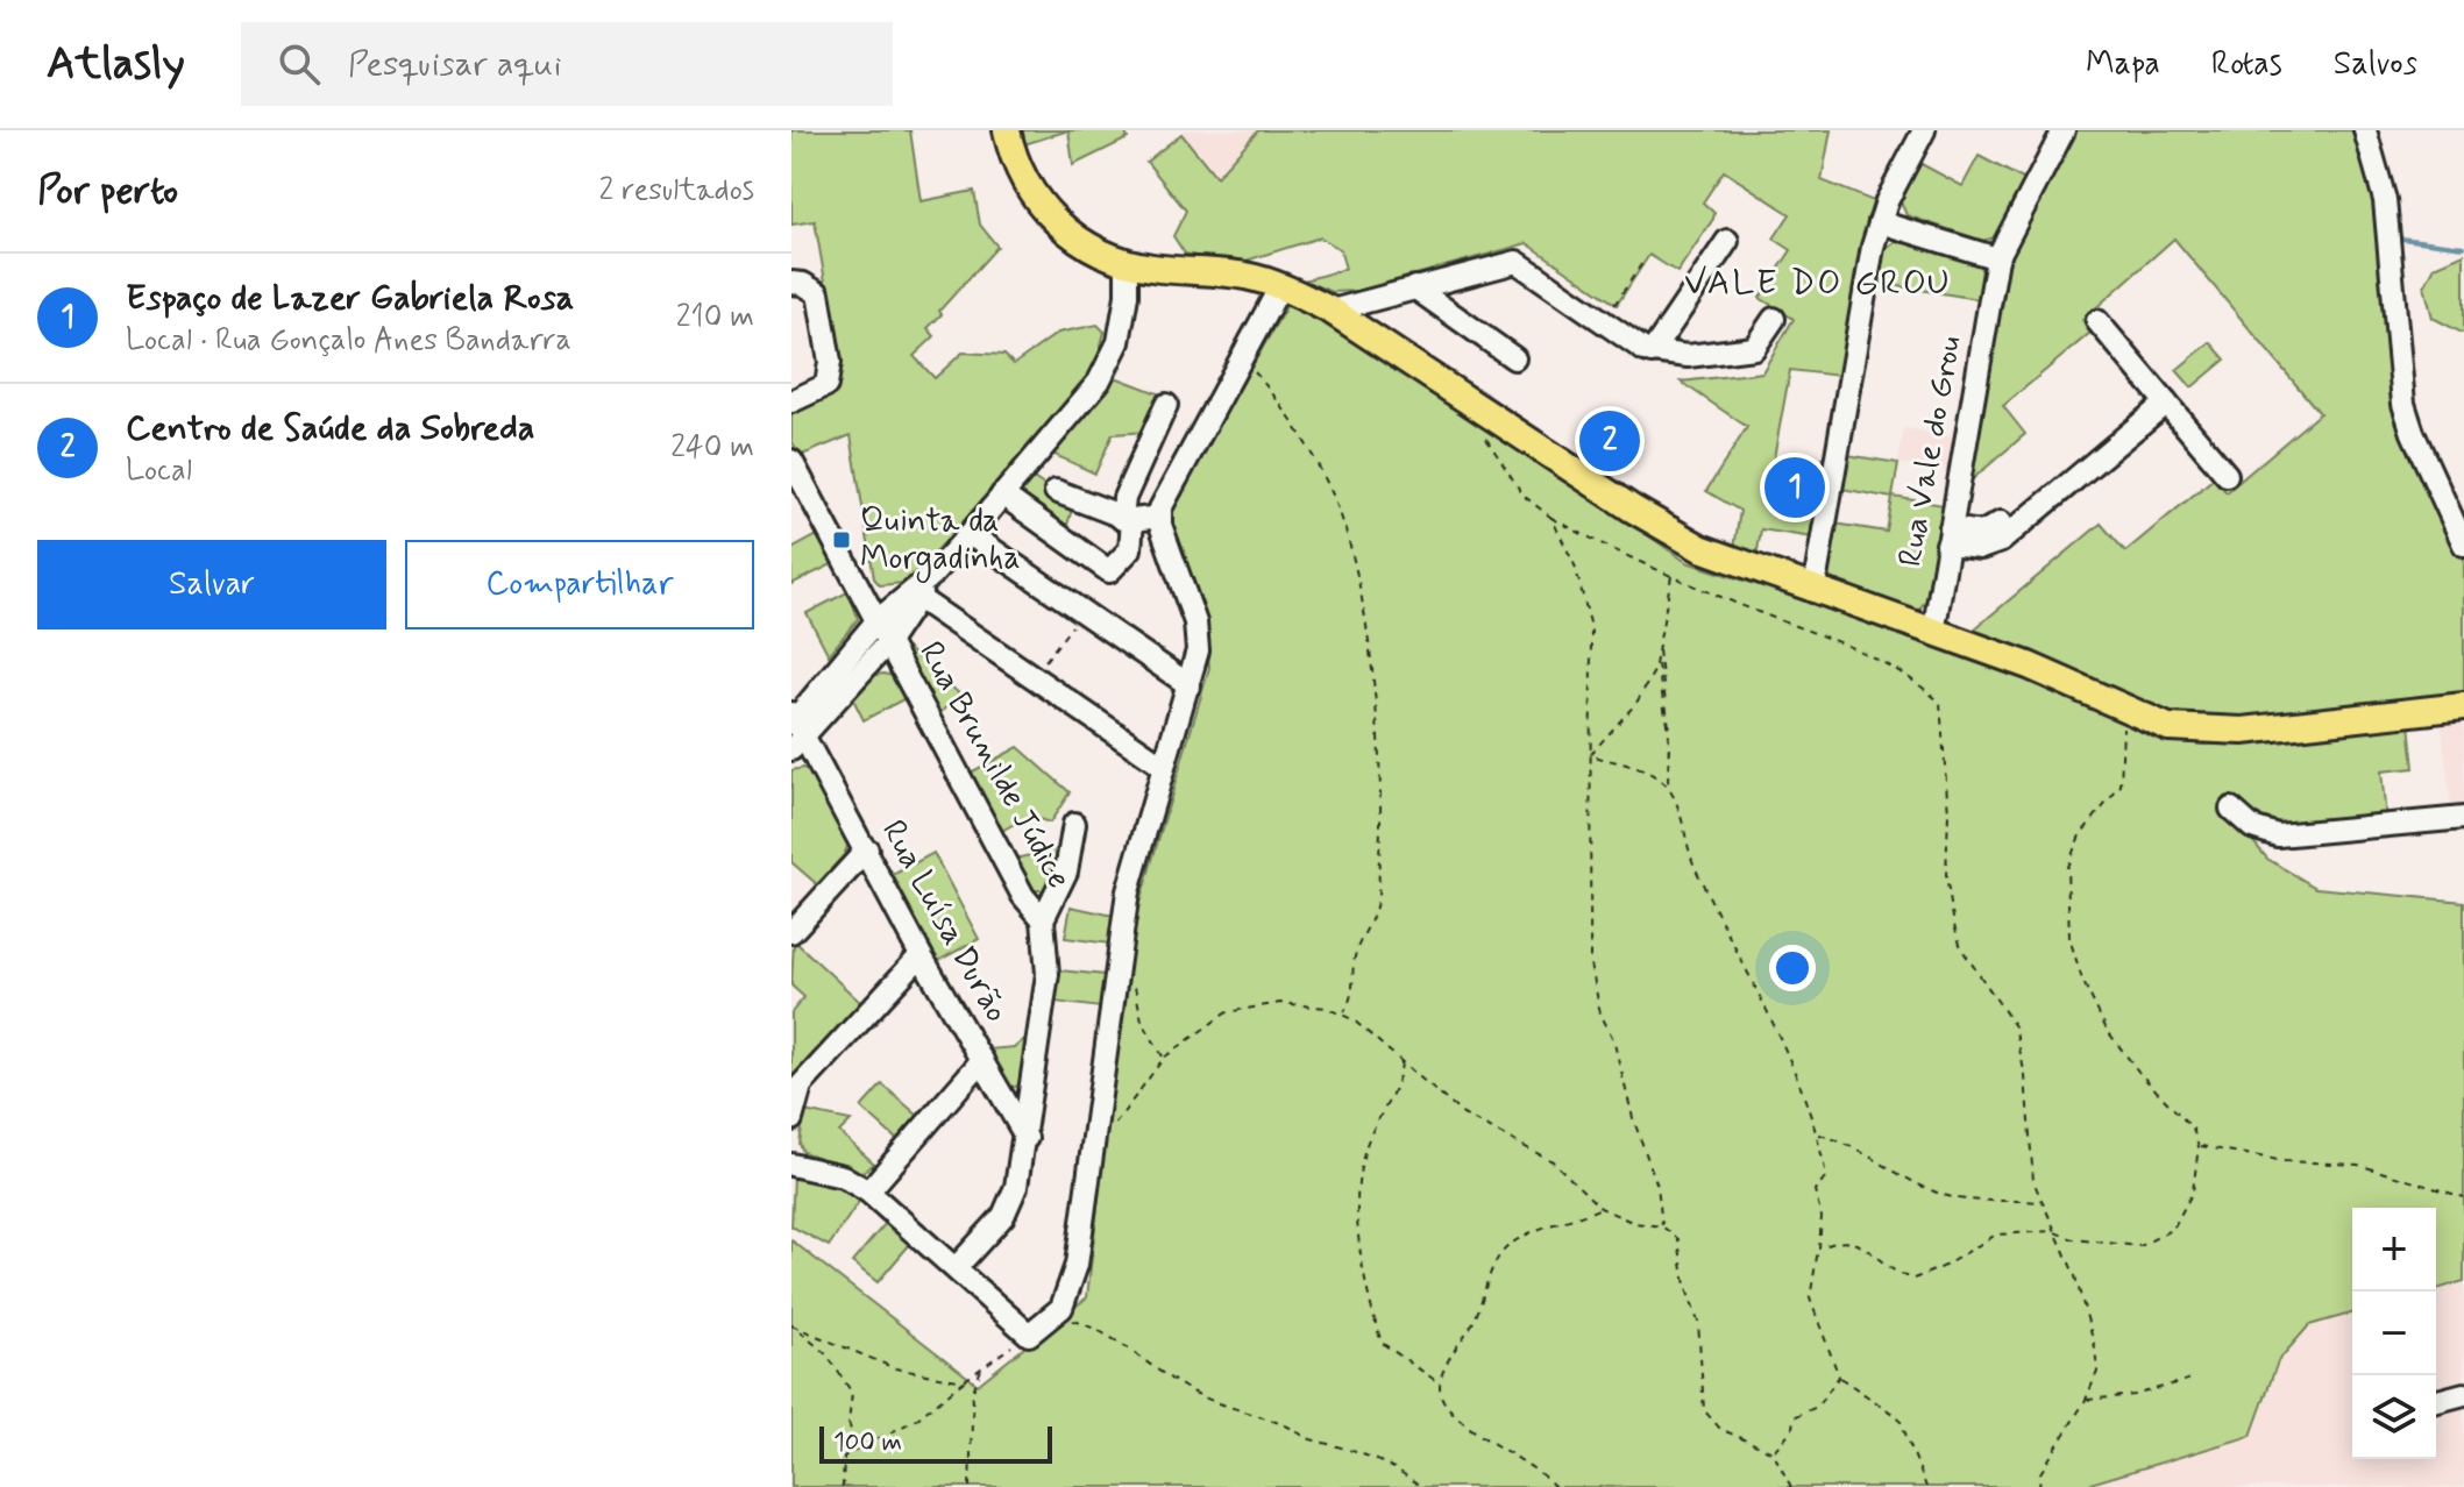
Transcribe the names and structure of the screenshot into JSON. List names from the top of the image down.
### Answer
{
  "streets": {
    "street": ["Rua Vale do Grou", "Rua Brunilde Júdice", "Rua Luísa Durão"]
  },
  "districts": ["VALE DO GROU"],
  "places": {
    "transit": ["Quinta da Morgadinha"]
  },
  "scale_bar": "100 m",
  "page": {
    "header": "Atlasly",
    "search": "Pesquisar aqui",
    "nav": ["Mapa", "Rotas", "Salvos"],
    "heading": ["Por perto", "2 resultados"],
    "list": [
      {
        "mark": "1",
        "name": "Espaço de Lazer Gabriela Rosa",
        "note": "Local · Rua Gonçalo Anes Bandarra",
        "value": "210 m"
      },
      {
        "mark": "2",
        "name": "Centro de Saúde da Sobreda",
        "note": "Local",
        "value": "240 m"
      }
    ],
    "pins": ["2", "1"],
    "buttons": ["Salvar", "Compartilhar"],
    "map_buttons": ["+", "−"],
    "scale": "100 m"
  }
}
